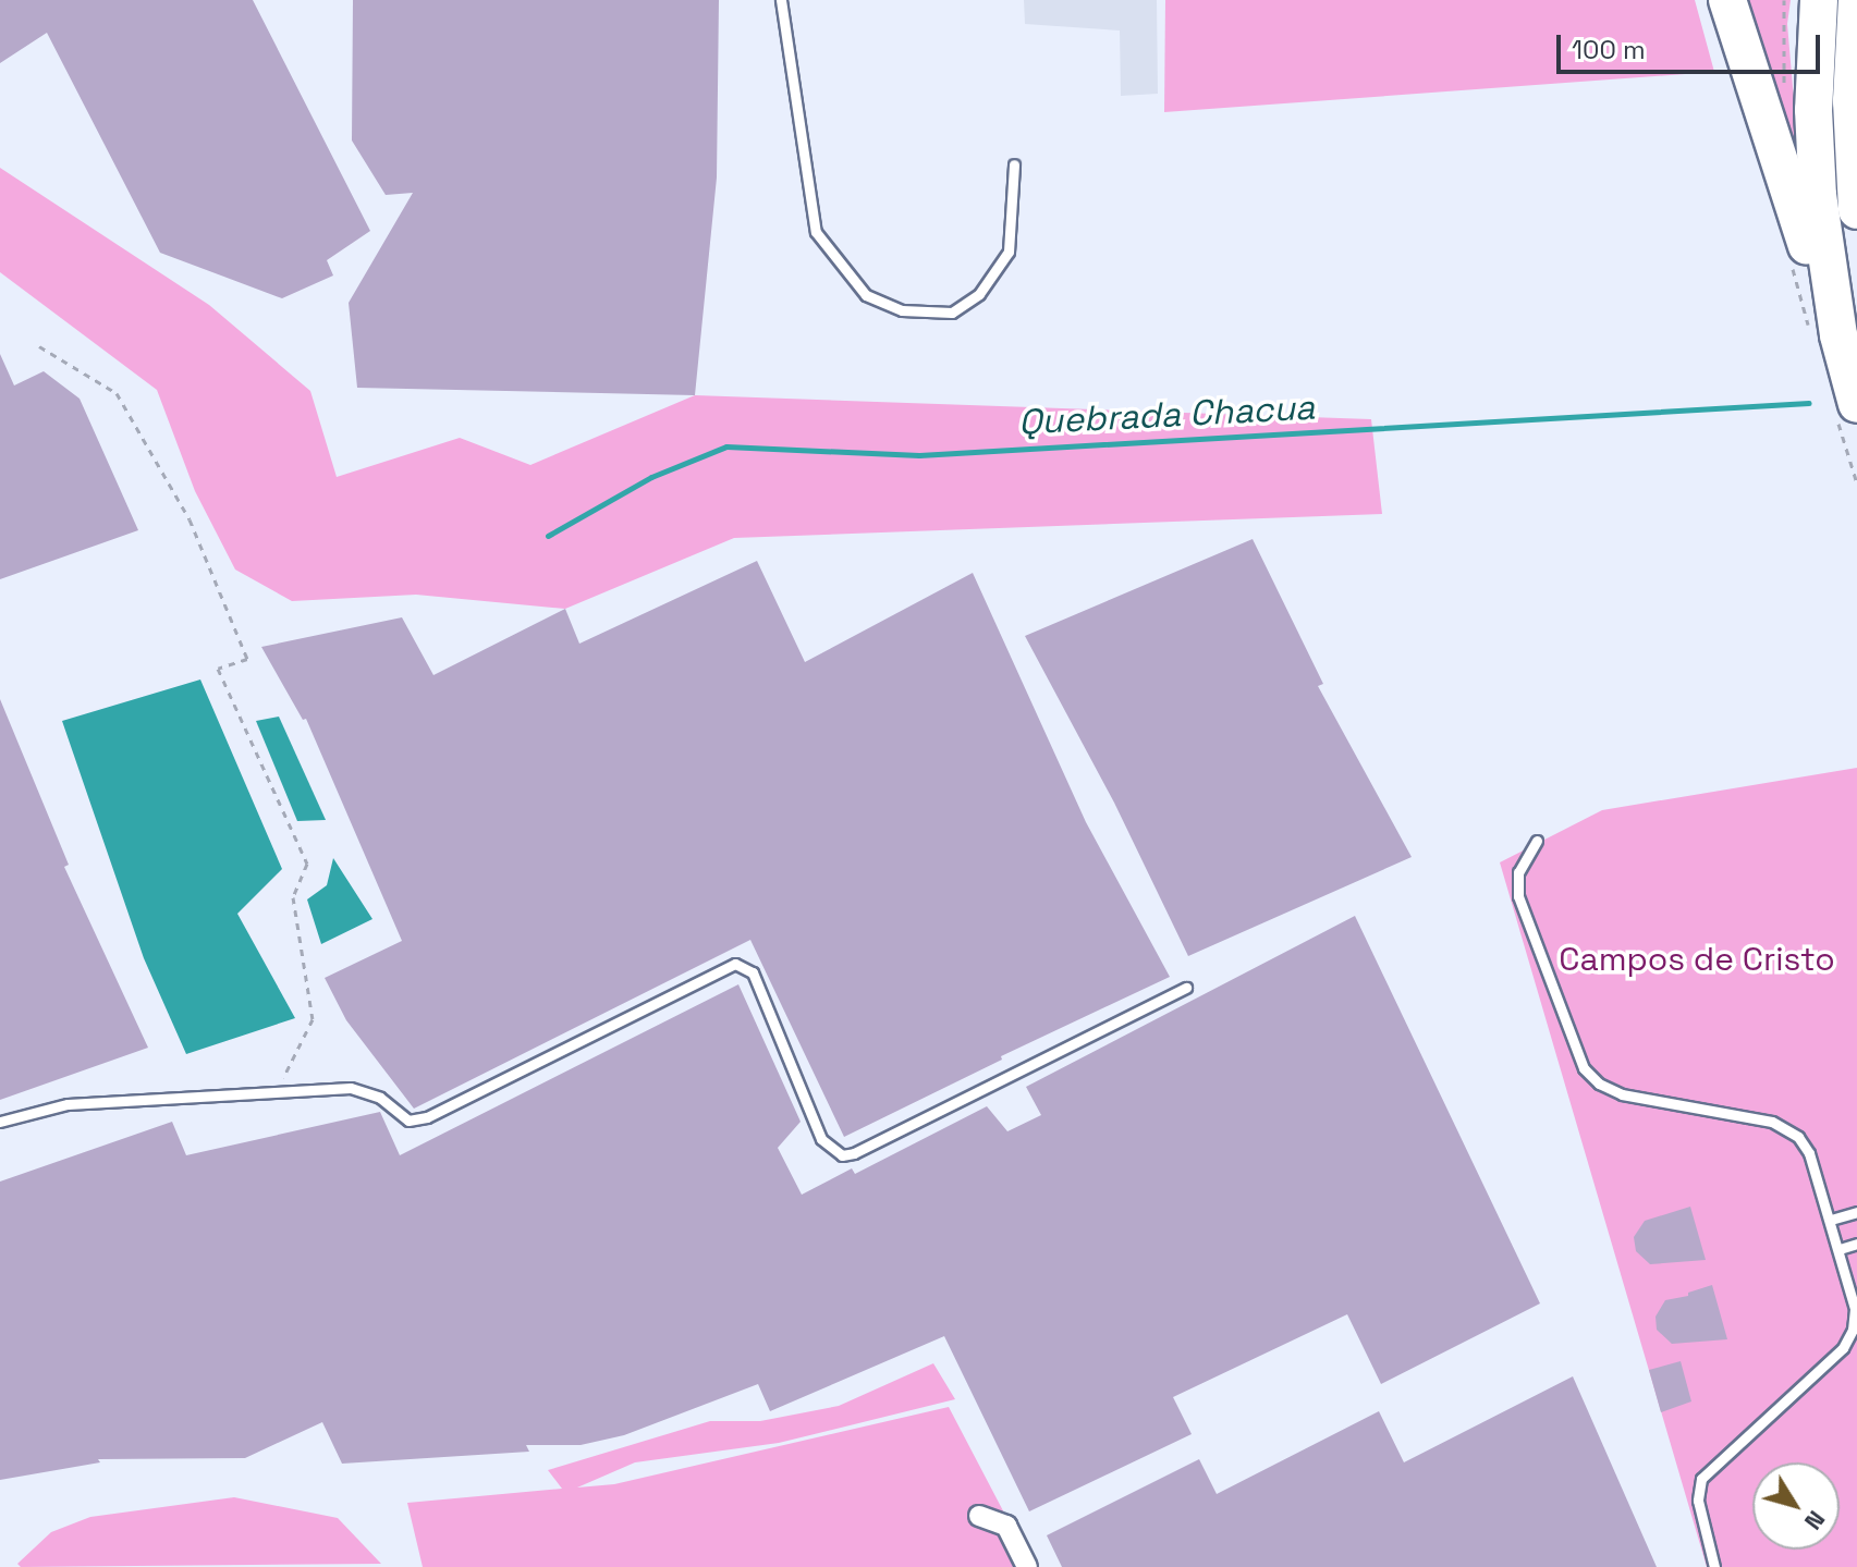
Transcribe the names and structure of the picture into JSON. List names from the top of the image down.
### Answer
{
  "water": ["Quebrada Chacua"],
  "parks": ["Campos de Cristo"],
  "scale_bar": "100 m",
  "north": "bottom right"
}
